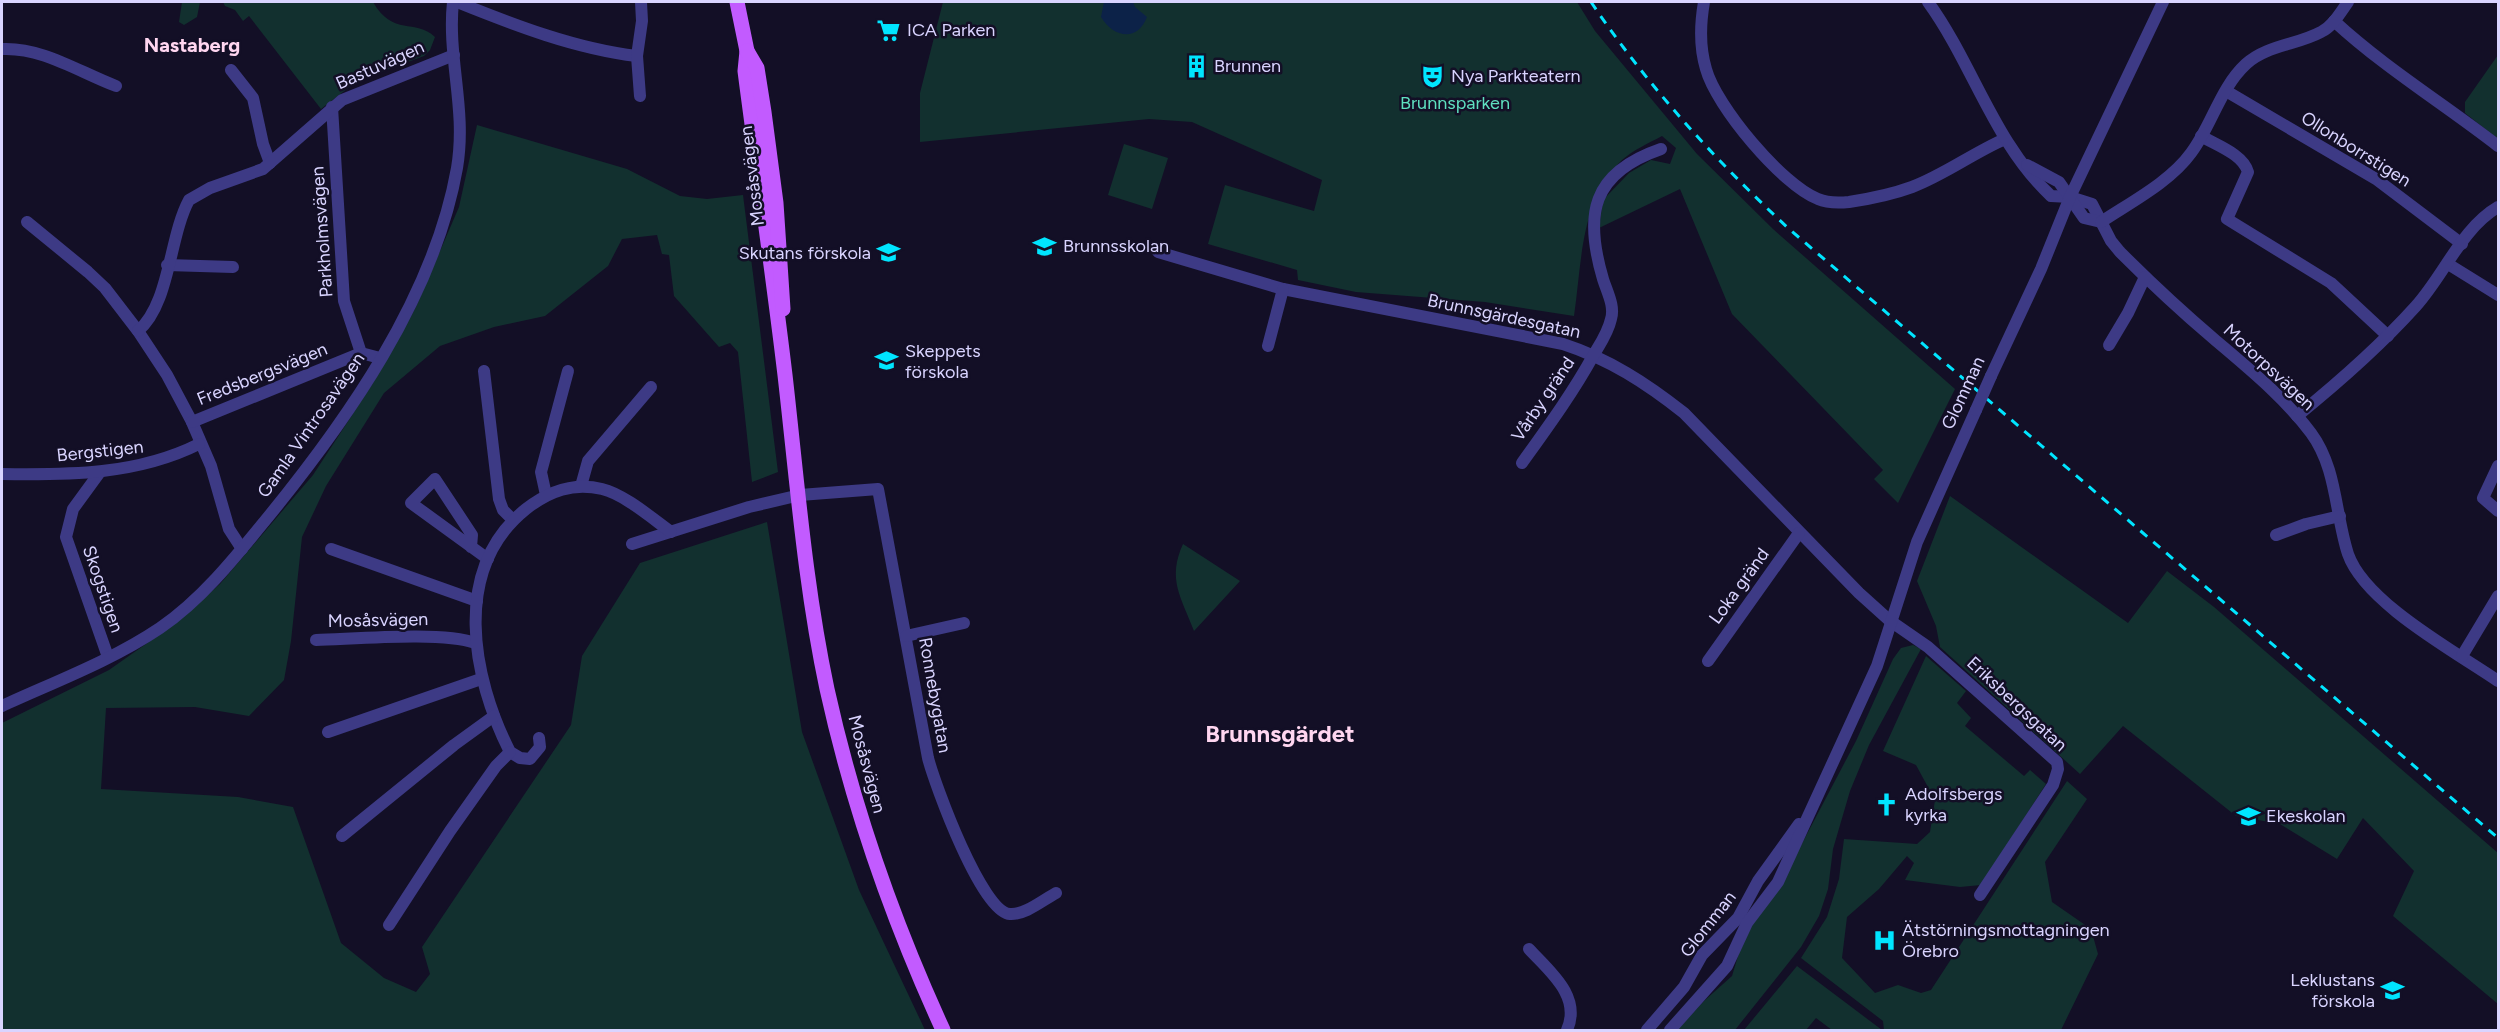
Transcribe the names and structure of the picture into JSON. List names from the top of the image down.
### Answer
{
  "streets": {
    "main road": ["Mosåsvägen"],
    "street": [
      "Bastuvägen",
      "Ollonborrstigen",
      "Parkholmsvägen",
      "Brunnsgärdesgatan",
      "Motorpsvägen",
      "Fredsbergsvägen",
      "Glomman",
      "Vårby gränd",
      "Gamla Vintrosavägen",
      "Bergstigen",
      "Loka gränd",
      "Skogstigen",
      "Ronnebygatan",
      "Eriksbergsgatan"
    ]
  },
  "crossings": [
    ["Bastuvägen", "Parkholmsvägen"],
    ["Bastuvägen", "Gamla Vintrosavägen"],
    ["Mosåsvägen", "Ronnebygatan"],
    ["Parkholmsvägen", "Fredsbergsvägen"],
    ["Brunnsgärdesgatan", "Glomman"],
    ["Brunnsgärdesgatan", "Vårby gränd"],
    ["Brunnsgärdesgatan", "Loka gränd"],
    ["Brunnsgärdesgatan", "Eriksbergsgatan"],
    ["Motorpsvägen", "Glomman"],
    ["Glomman", "Eriksbergsgatan"],
    ["Gamla Vintrosavägen", "Skogstigen"],
    ["Bergstigen", "Skogstigen"]
  ],
  "districts": ["Nastaberg", "Brunnsgärdet"],
  "parks": ["Brunnsparken"],
  "places": {
    "supermarket": ["ICA Parken"],
    "building": ["Brunnen"],
    "theatre": ["Nya Parkteatern"],
    "school or university": [
      "Brunnsskolan",
      "Skutans förskola",
      "Skeppets förskola",
      "Ekeskolan",
      "Leklustans förskola"
    ],
    "church": ["Adolfsbergs kyrka"],
    "hospital": ["Ätstörningsmottagningen Örebro"]
  }
}
